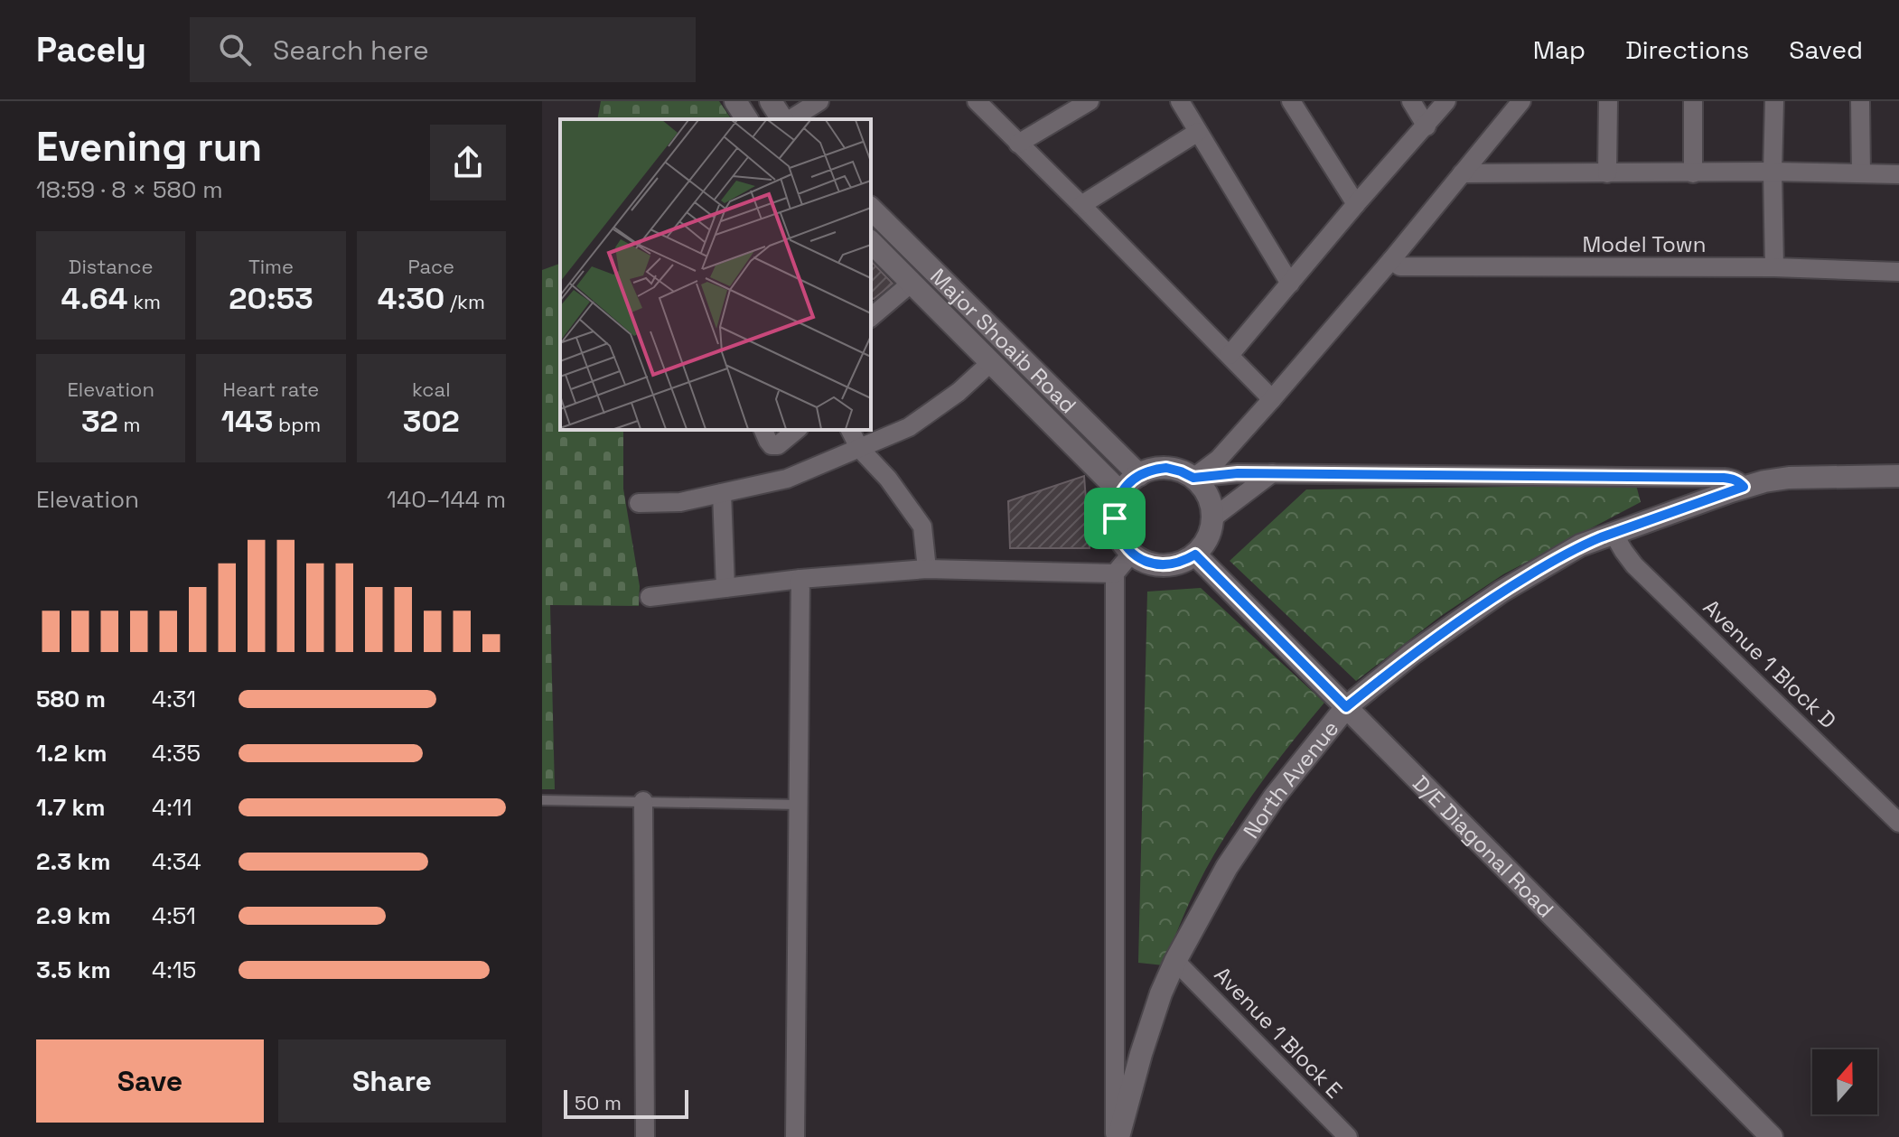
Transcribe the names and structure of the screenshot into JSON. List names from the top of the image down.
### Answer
{
  "streets": {
    "street": [
      "Model Town",
      "Major Shoaib Road",
      "Avenue 1 Block D",
      "North Avenue",
      "D/E Diagonal Road",
      "Avenue 1 Block E"
    ]
  },
  "crossings": [
    ["Major Shoaib Road", "D/E Diagonal Road"],
    ["Avenue 1 Block D", "North Avenue"],
    ["North Avenue", "D/E Diagonal Road"],
    ["North Avenue", "Avenue 1 Block E"]
  ],
  "scale_bar": "50 m",
  "north": "top",
  "page": {
    "header": "Pacely",
    "search": "Search here",
    "nav": ["Map", "Directions", "Saved"],
    "heading": ["Evening run", "18:59 · 8 × 580 m"],
    "stats": [
      ["Distance", "4.64 km"],
      ["Time", "20:53"],
      ["Pace", "4:30 /km"],
      ["Elevation", "32 m"],
      ["Heart rate", "143 bpm"],
      ["kcal", "302"]
    ],
    "chart": ["Elevation", "140–144 m"],
    "list": [
      {
        "name": "580 m",
        "note": "4:31"
      },
      {
        "name": "1.2 km",
        "note": "4:35"
      },
      {
        "name": "1.7 km",
        "note": "4:11"
      },
      {
        "name": "2.3 km",
        "note": "4:34"
      },
      {
        "name": "2.9 km",
        "note": "4:51"
      },
      {
        "name": "3.5 km",
        "note": "4:15"
      }
    ],
    "buttons": ["Save", "Share"],
    "scale": "50 m"
  }
}
